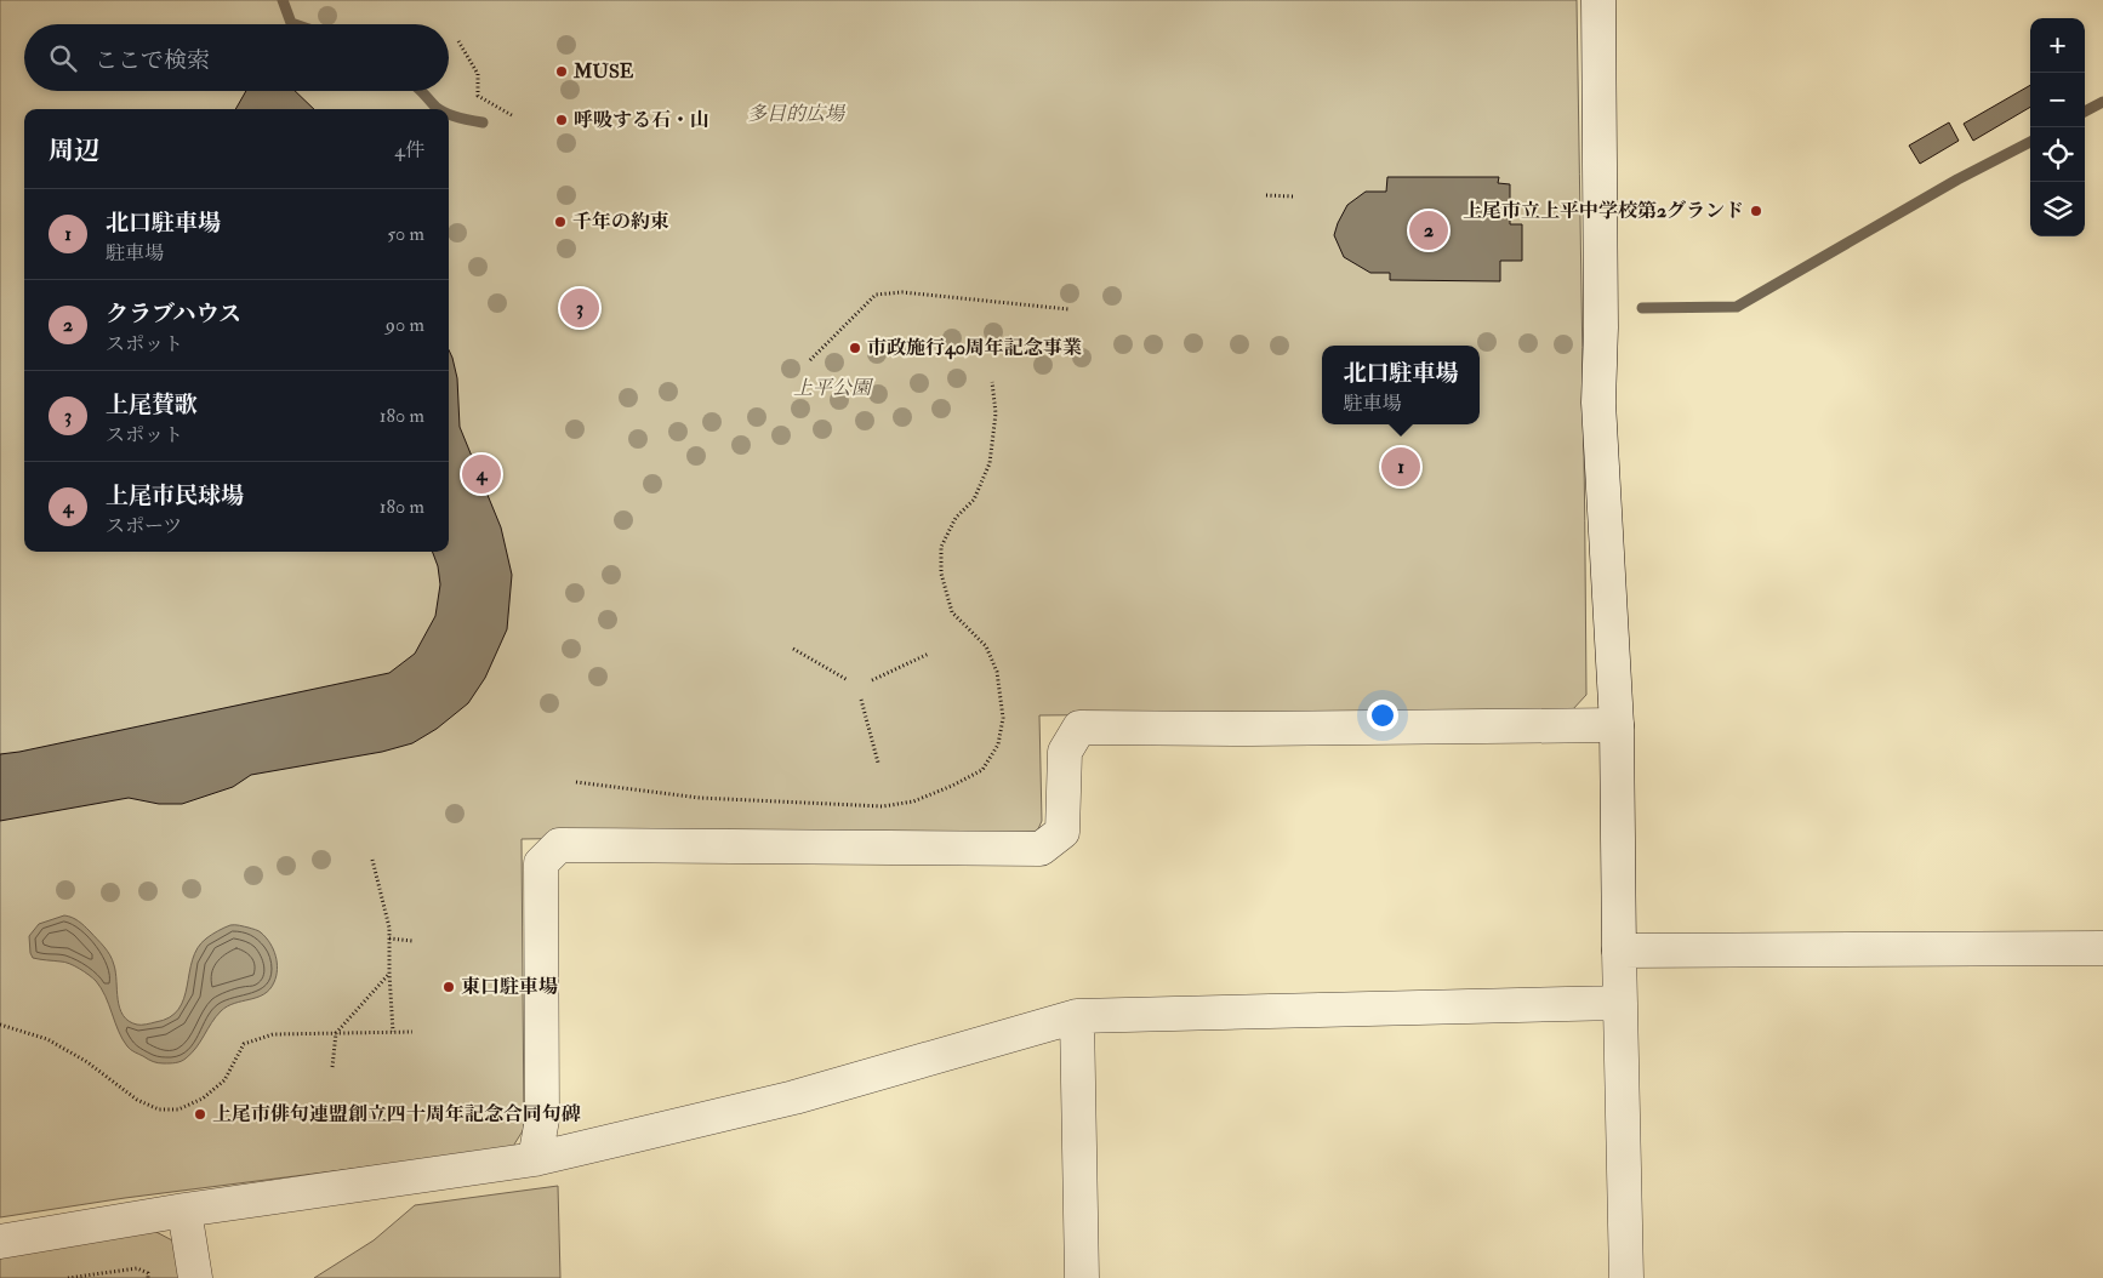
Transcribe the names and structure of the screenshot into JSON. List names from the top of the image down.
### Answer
{
  "parks": ["多目的広場", "上平公園"],
  "places": [
    "MUSE",
    "呼吸する石・山",
    "上尾市立上平中学校第2グランド",
    "千年の約束",
    "市政施行40周年記念事業",
    "東口駐車場",
    "上尾市俳句連盟創立四十周年記念合同句碑"
  ],
  "page": {
    "map_buttons": ["+", "−"],
    "search": "ここで検索",
    "heading": ["周辺", "4件"],
    "list": [
      {
        "mark": "1",
        "name": "北口駐車場",
        "note": "駐車場",
        "value": "50 m"
      },
      {
        "mark": "2",
        "name": "クラブハウス",
        "note": "スポット",
        "value": "90 m"
      },
      {
        "mark": "3",
        "name": "上尾賛歌",
        "note": "スポット",
        "value": "180 m"
      },
      {
        "mark": "4",
        "name": "上尾市民球場",
        "note": "スポーツ",
        "value": "180 m"
      }
    ],
    "pins": [
      "2",
      "3",
      "1",
      "4"
    ],
    "popup": ["北口駐車場", "駐車場"]
  }
}
